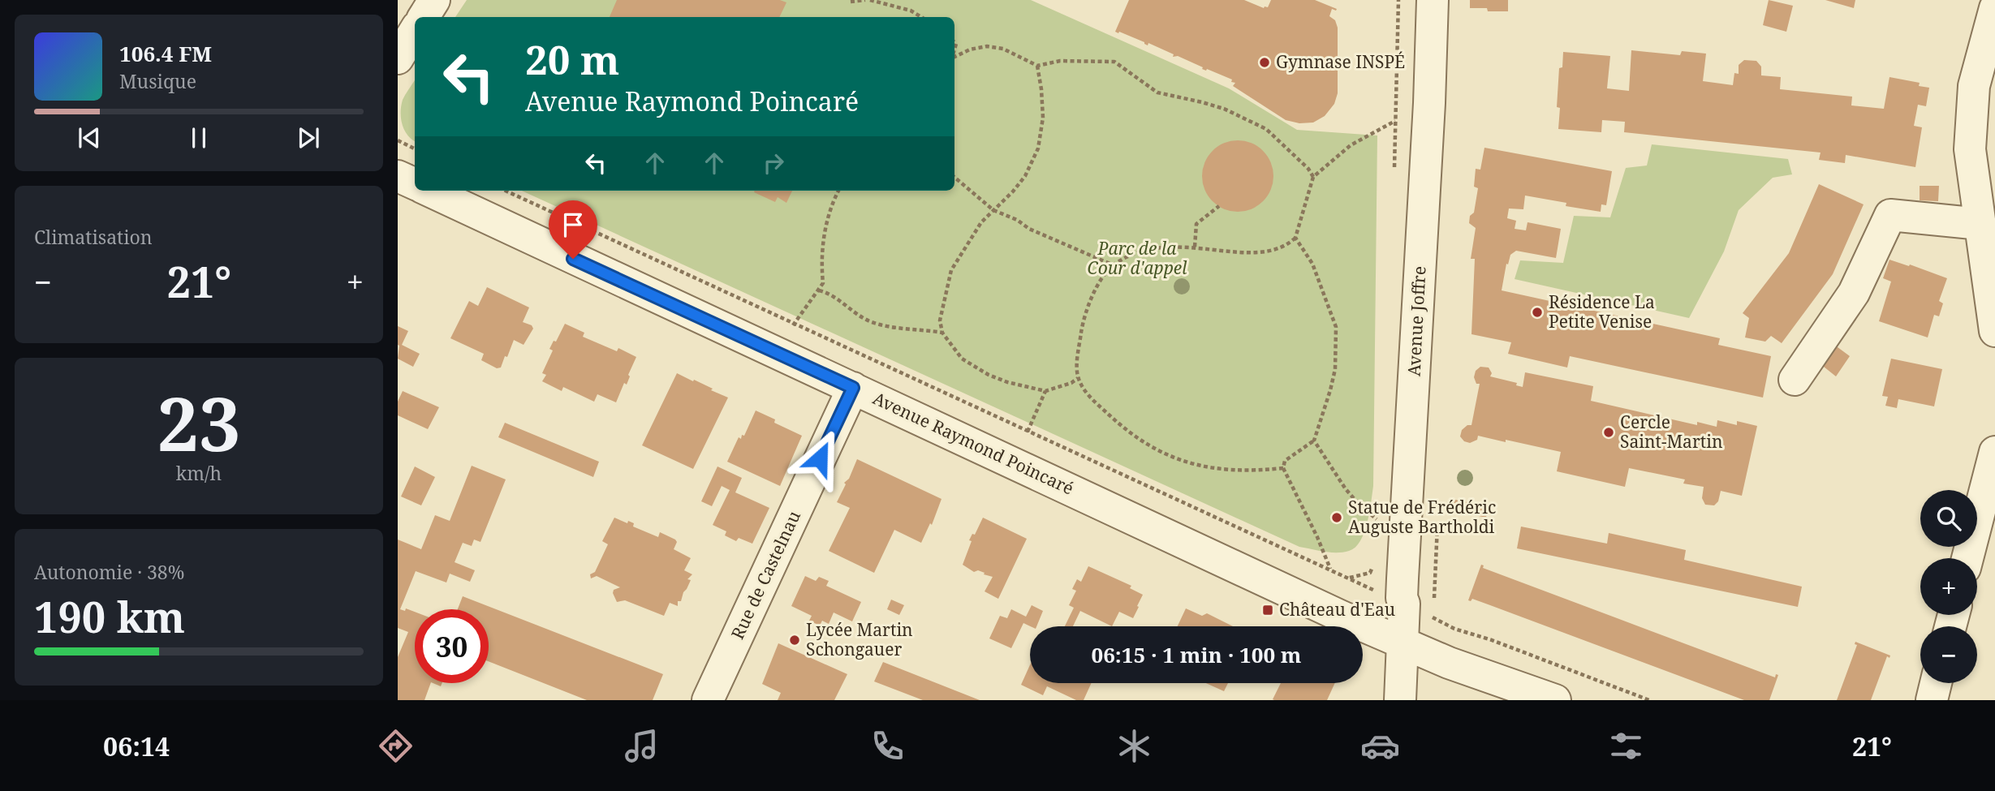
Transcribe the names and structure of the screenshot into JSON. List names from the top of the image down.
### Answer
{
  "streets": {
    "street": ["Avenue Joffre", "Avenue Raymond Poincaré", "Rue de Castelnau"]
  },
  "crossings": [
    ["Avenue Joffre", "Avenue Raymond Poincaré"],
    ["Avenue Raymond Poincaré", "Rue de Castelnau"]
  ],
  "parks": ["Parc de la Cour d'appel"],
  "places": {
    "other": [
      "Gymnase INSPÉ",
      "Résidence La Petite Venise",
      "Cercle Saint-Martin",
      "Statue de Frédéric Auguste Bartholdi",
      "Lycée Martin Schongauer"
    ],
    "transit": ["Château d'Eau"]
  },
  "page": {
    "turn": ["20 m", "Avenue Raymond Poincaré"],
    "song": ["106.4 FM", "Musique"],
    "tile": [
      "Climatisation",
      ["23", "km/h"],
      ["Autonomie · 38%", "190 km"]
    ],
    "heat": ["−", "21°", "+"],
    "map_buttons": ["+", "−"],
    "limit": "30",
    "trip": "06:15 · 1 min · 100 m",
    "tabs": ["06:14", "21°"]
  }
}
